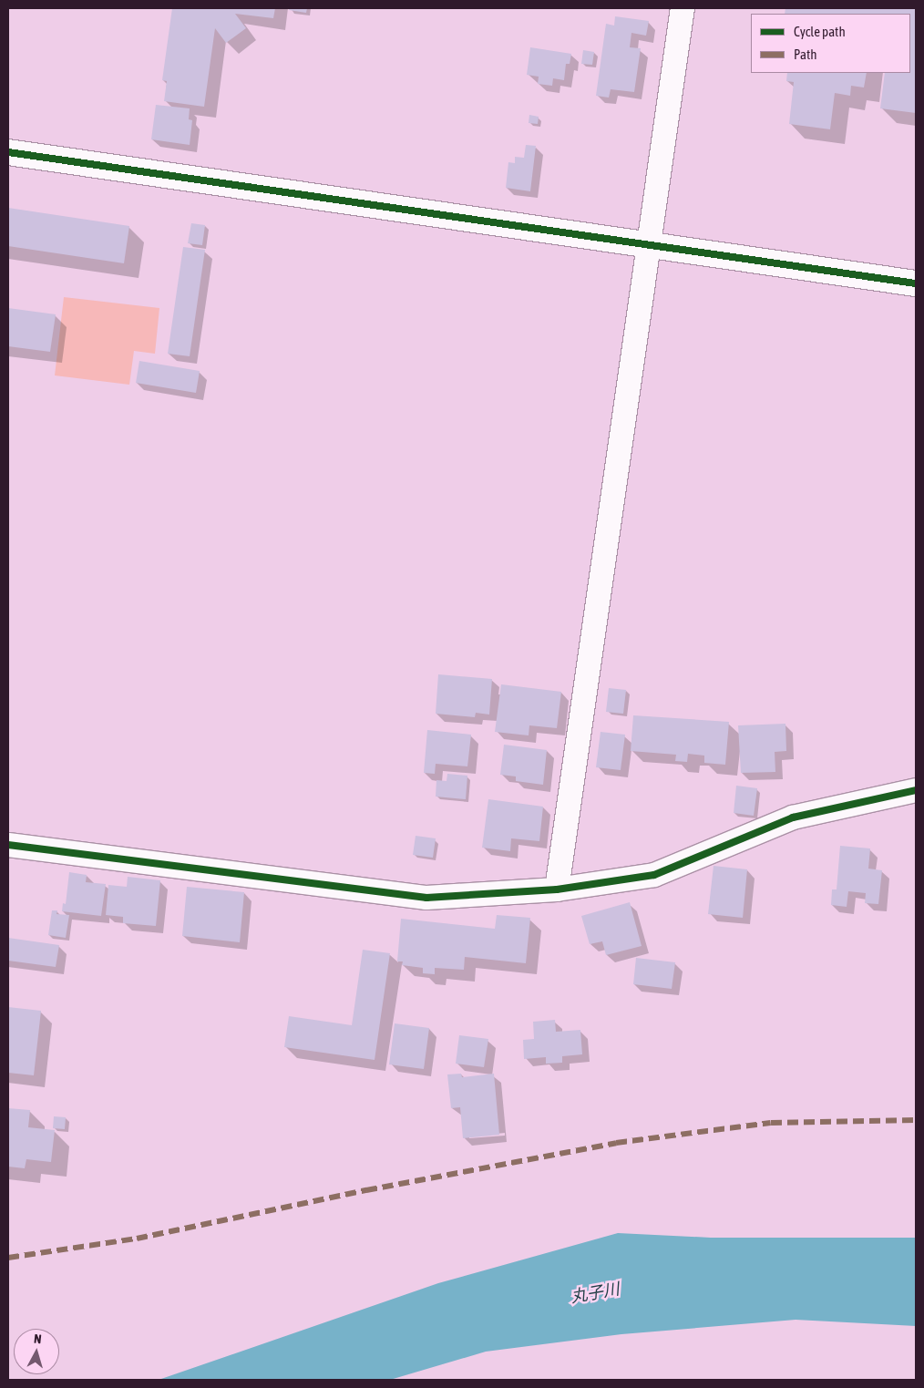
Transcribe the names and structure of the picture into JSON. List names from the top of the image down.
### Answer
{
  "water": ["丸子川"],
  "legend": ["Cycle path", "Path"],
  "north": "top"
}
